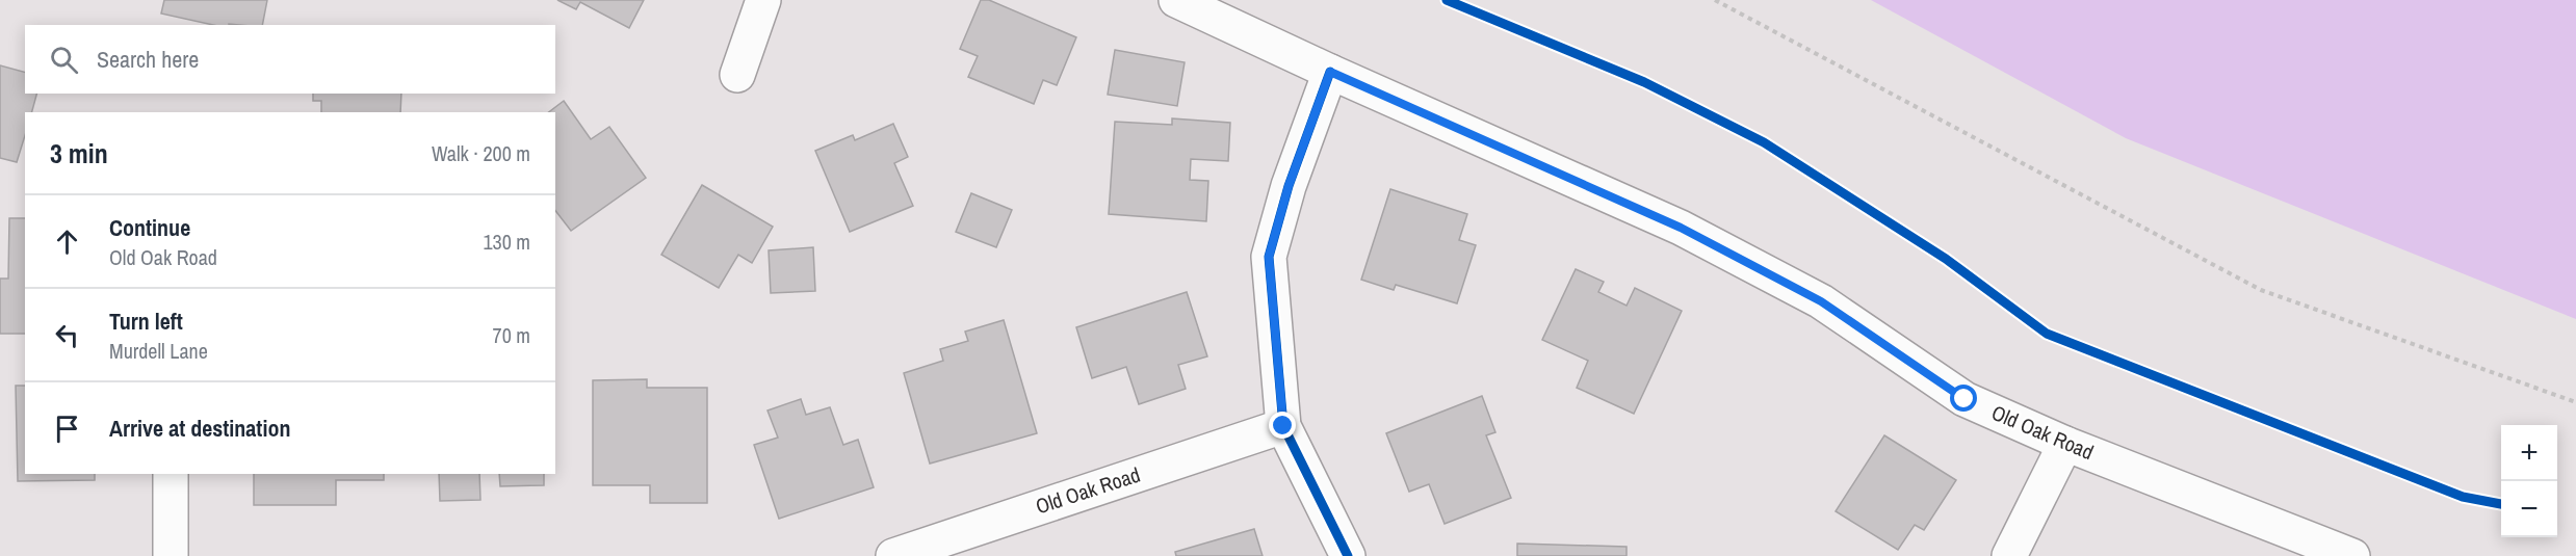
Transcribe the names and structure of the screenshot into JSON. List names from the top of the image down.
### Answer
{
  "streets": {
    "street": ["Old Oak Road"]
  },
  "page": {
    "search": "Search here",
    "heading": ["3 min", "Walk · 200 m"],
    "list": [
      ["Continue", "Old Oak Road", "130 m"],
      ["Turn left", "Murdell Lane", "70 m"],
      "Arrive at destination"
    ],
    "map_buttons": ["+", "−"]
  }
}
